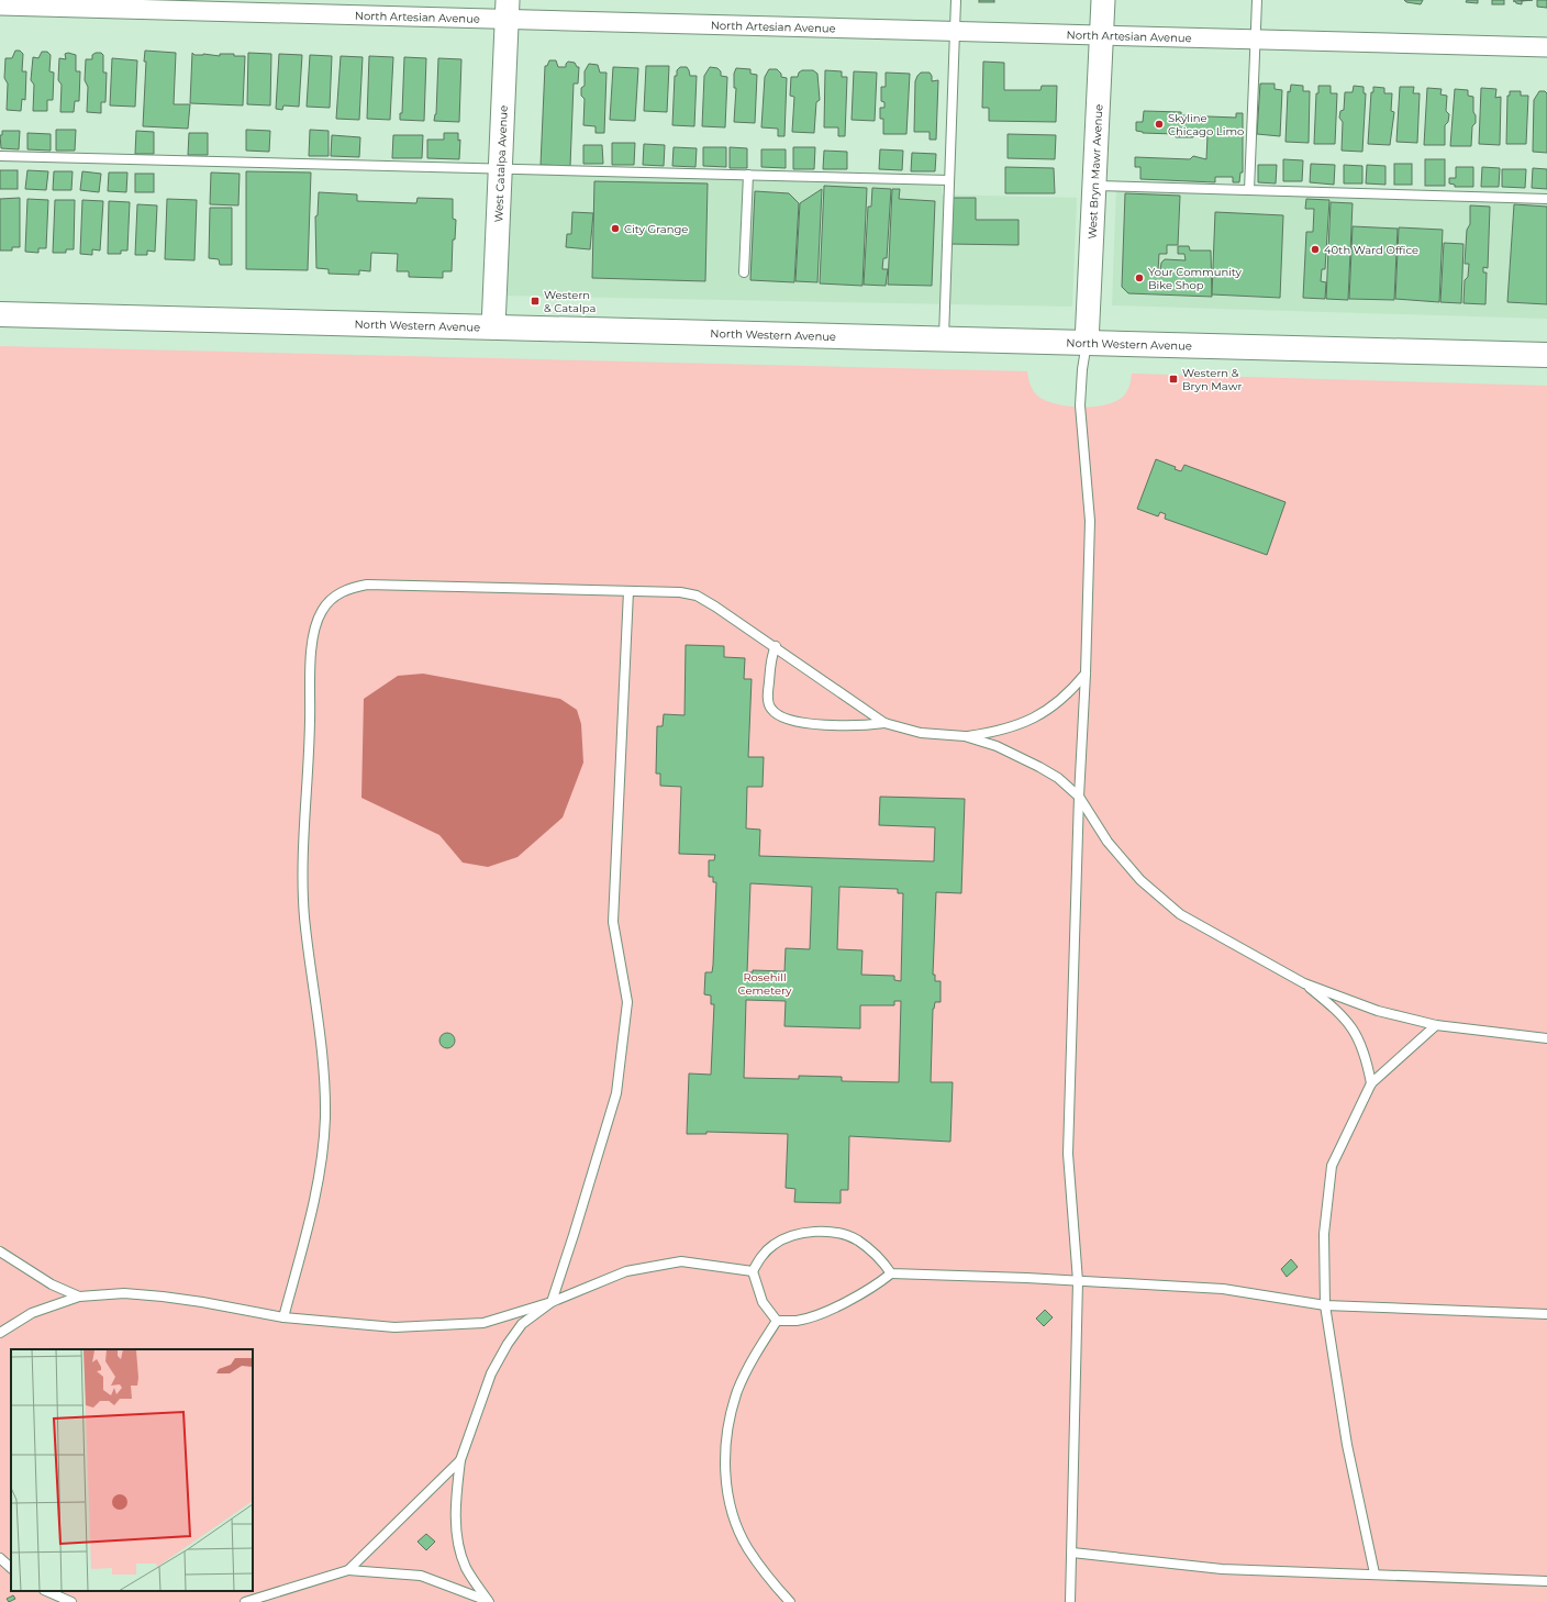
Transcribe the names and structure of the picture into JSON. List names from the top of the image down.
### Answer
{
  "streets": {
    "main road": ["North Western Avenue"],
    "street": ["North Artesian Avenue", "West Catalpa Avenue", "West Bryn Mawr Avenue"]
  },
  "crossings": [
    ["North Artesian Avenue", "West Catalpa Avenue"],
    ["North Artesian Avenue", "West Bryn Mawr Avenue"],
    ["West Catalpa Avenue", "North Western Avenue"],
    ["West Bryn Mawr Avenue", "North Western Avenue"]
  ],
  "parks": ["Rosehill Cemetery"],
  "places": {
    "other": [
      "Skyline Chicago Limo",
      "City Grange",
      "40th Ward Office",
      "Your Community Bike Shop"
    ],
    "transit": ["Western & Catalpa", "Western & Bryn Mawr"]
  }
}
